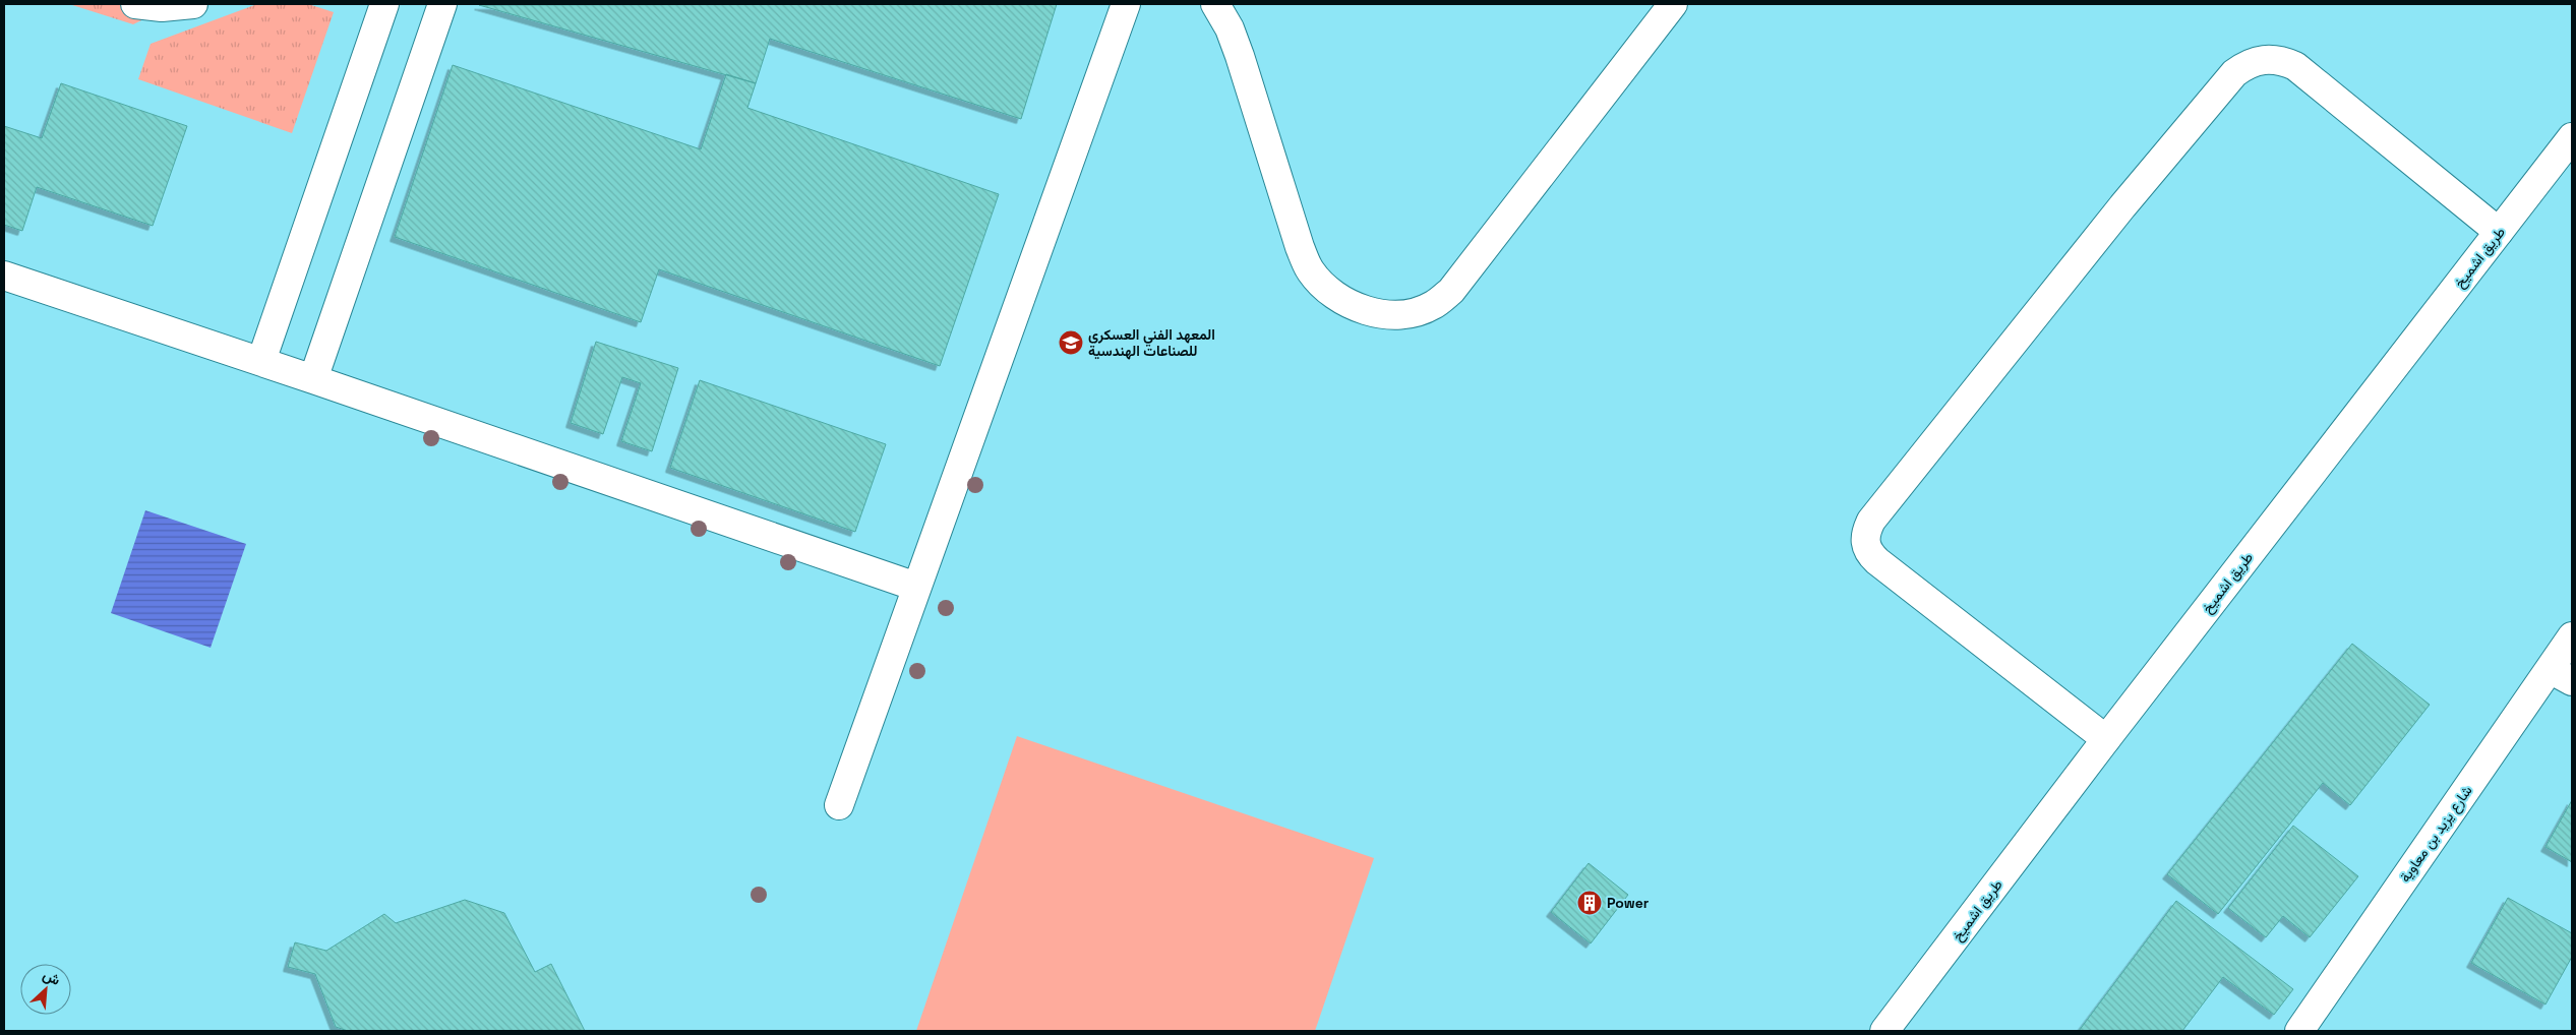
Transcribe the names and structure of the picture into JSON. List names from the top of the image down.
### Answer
{
  "streets": {
    "main road": ["طريق اشميخ", "شارع يزيد بن معاوية"]
  },
  "places": {
    "school or university": ["المعهد الفني العسكري للصناعات الهندسية"],
    "building": ["Power"]
  },
  "north": "top right"
}
